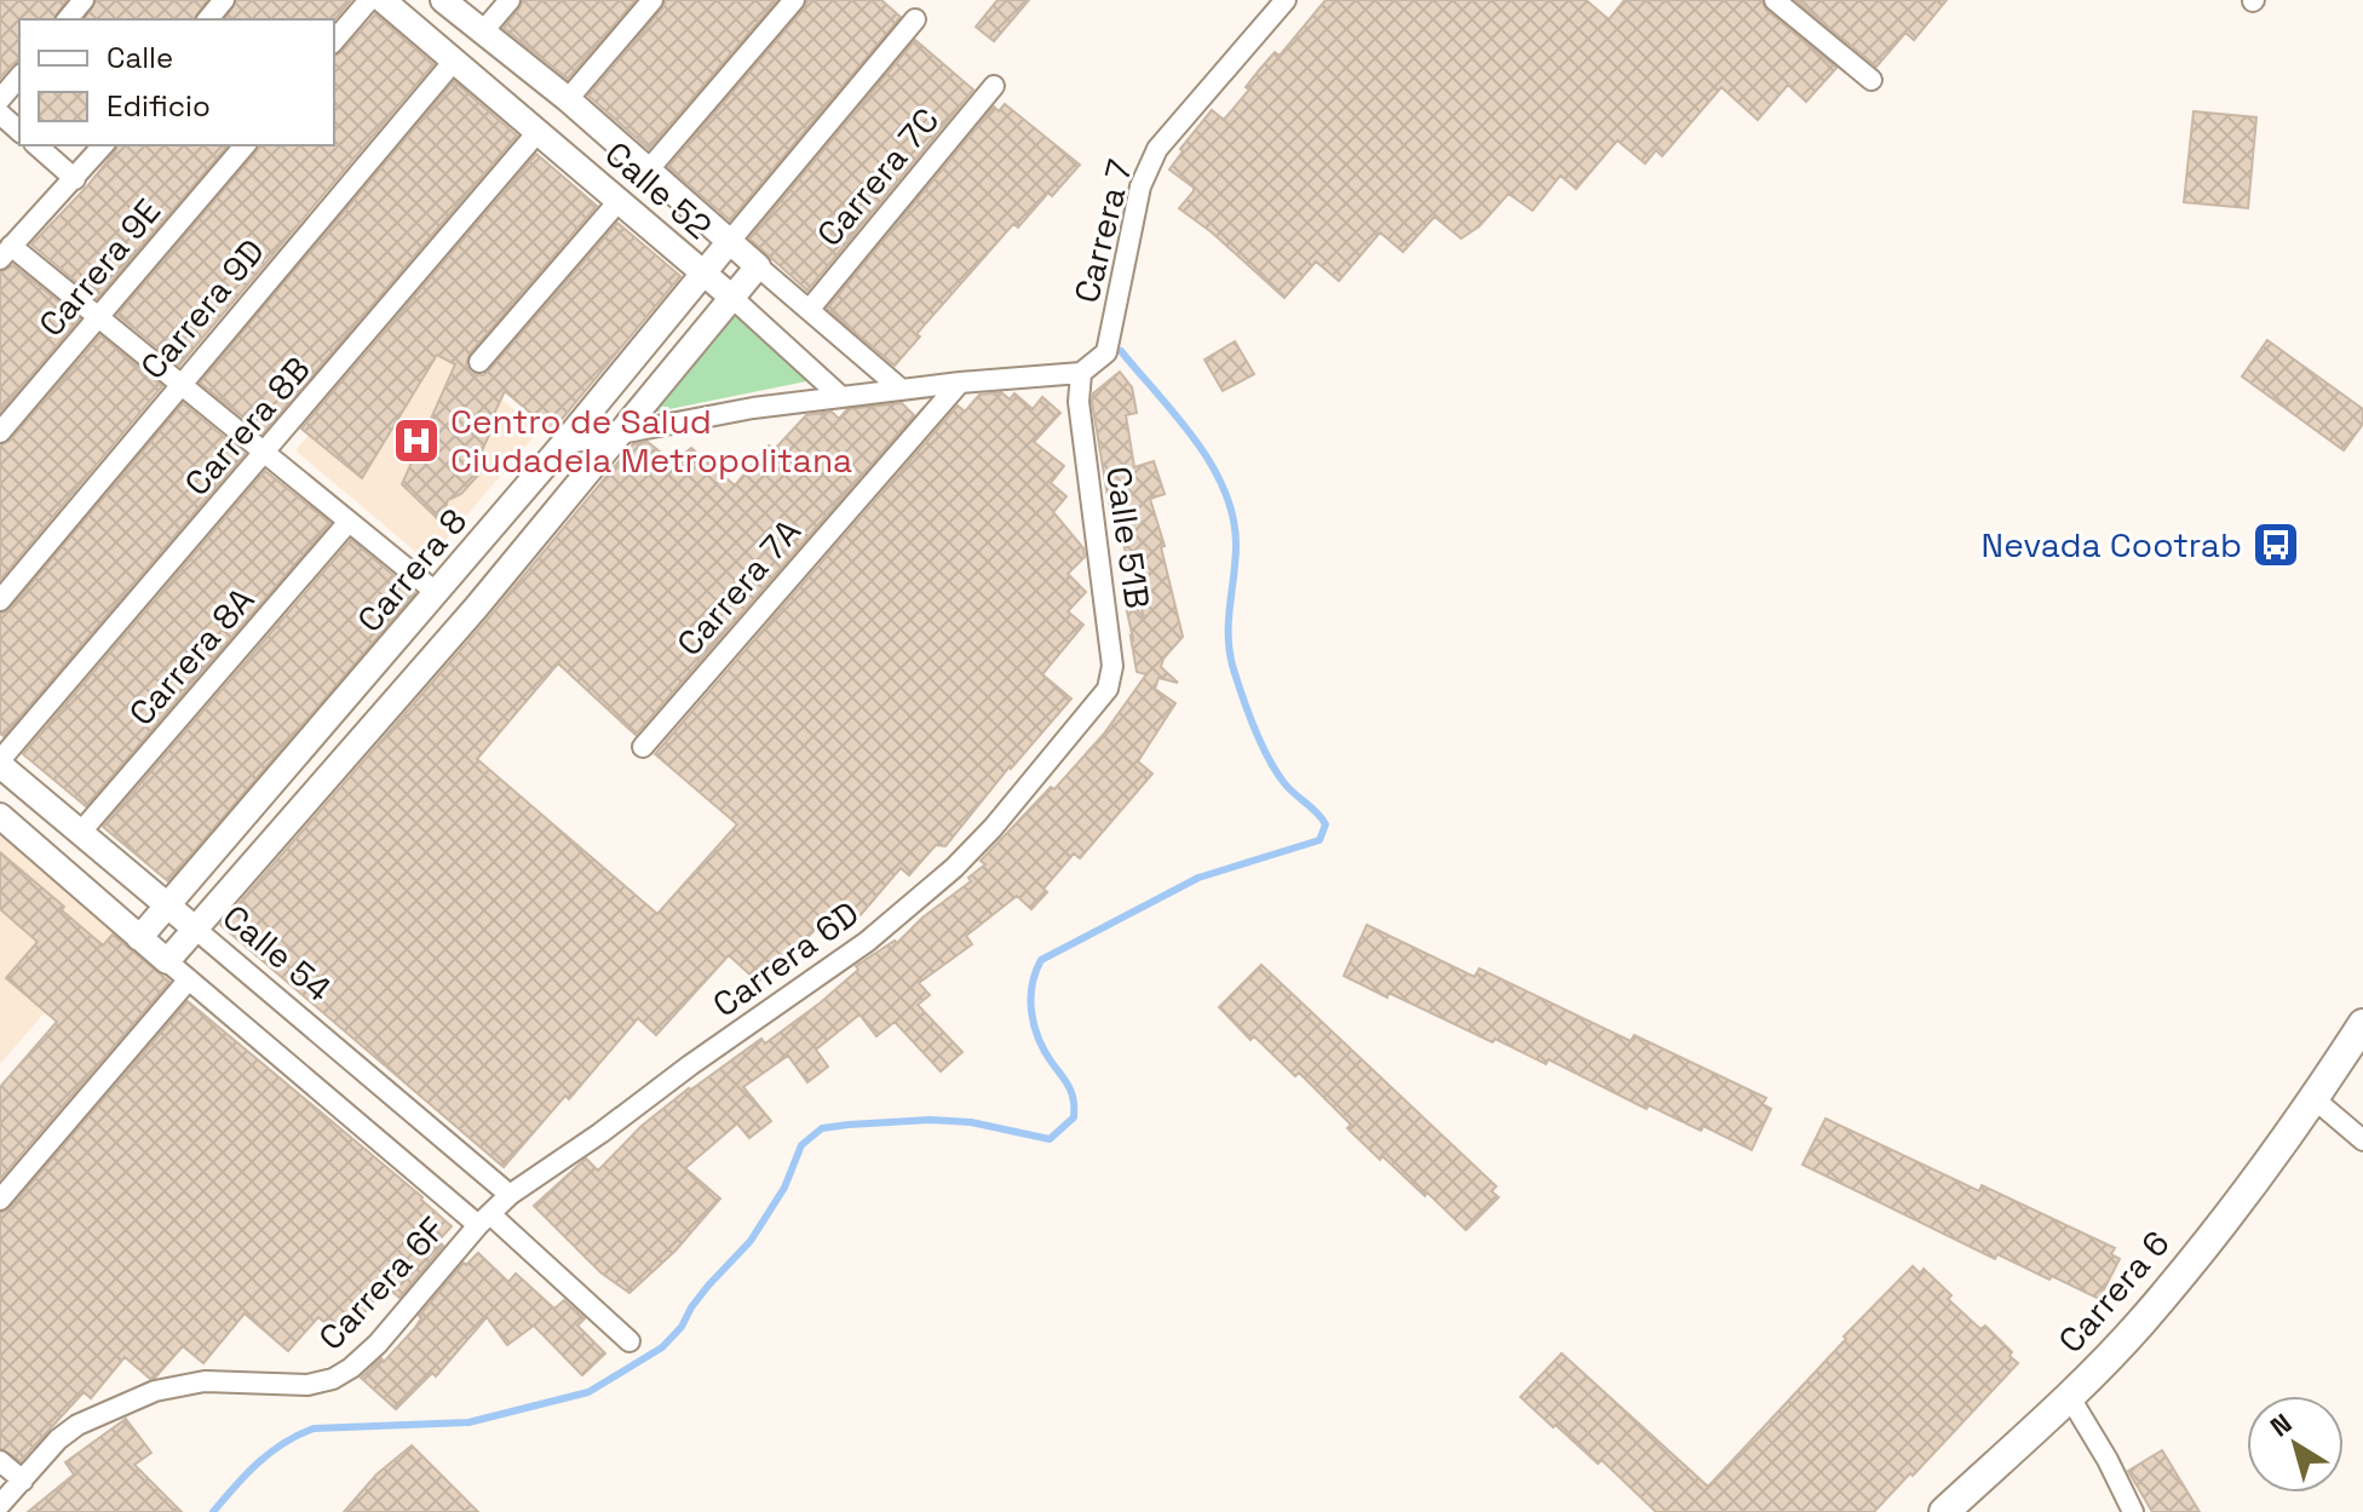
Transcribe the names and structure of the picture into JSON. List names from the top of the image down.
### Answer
{
  "streets": {
    "main road": ["Carrera 6"],
    "street": [
      "Carrera 7C",
      "Calle 52",
      "Carrera 7",
      "Carrera 9E",
      "Carrera 9D",
      "Carrera 8B",
      "Calle 51B",
      "Carrera 8",
      "Carrera 7A",
      "Carrera 8A",
      "Calle 54",
      "Carrera 6D",
      "Carrera 6F"
    ]
  },
  "crossings": [
    ["Carrera 7C", "Calle 52"],
    ["Calle 52", "Carrera 9D"],
    ["Calle 52", "Carrera 8B"],
    ["Calle 52", "Carrera 8"],
    ["Carrera 7", "Calle 51B"],
    ["Carrera 8B", "Calle 54"],
    ["Calle 51B", "Carrera 6D"],
    ["Carrera 8", "Calle 54"],
    ["Carrera 8A", "Calle 54"],
    ["Calle 54", "Carrera 6D"],
    ["Carrera 6D", "Carrera 6F"]
  ],
  "places": {
    "hospital": ["Centro de Salud Ciudadela Metropolitana"],
    "bus stop": ["Nevada Cootrab"]
  },
  "legend": ["Calle", "Edificio"],
  "north": "top left"
}
